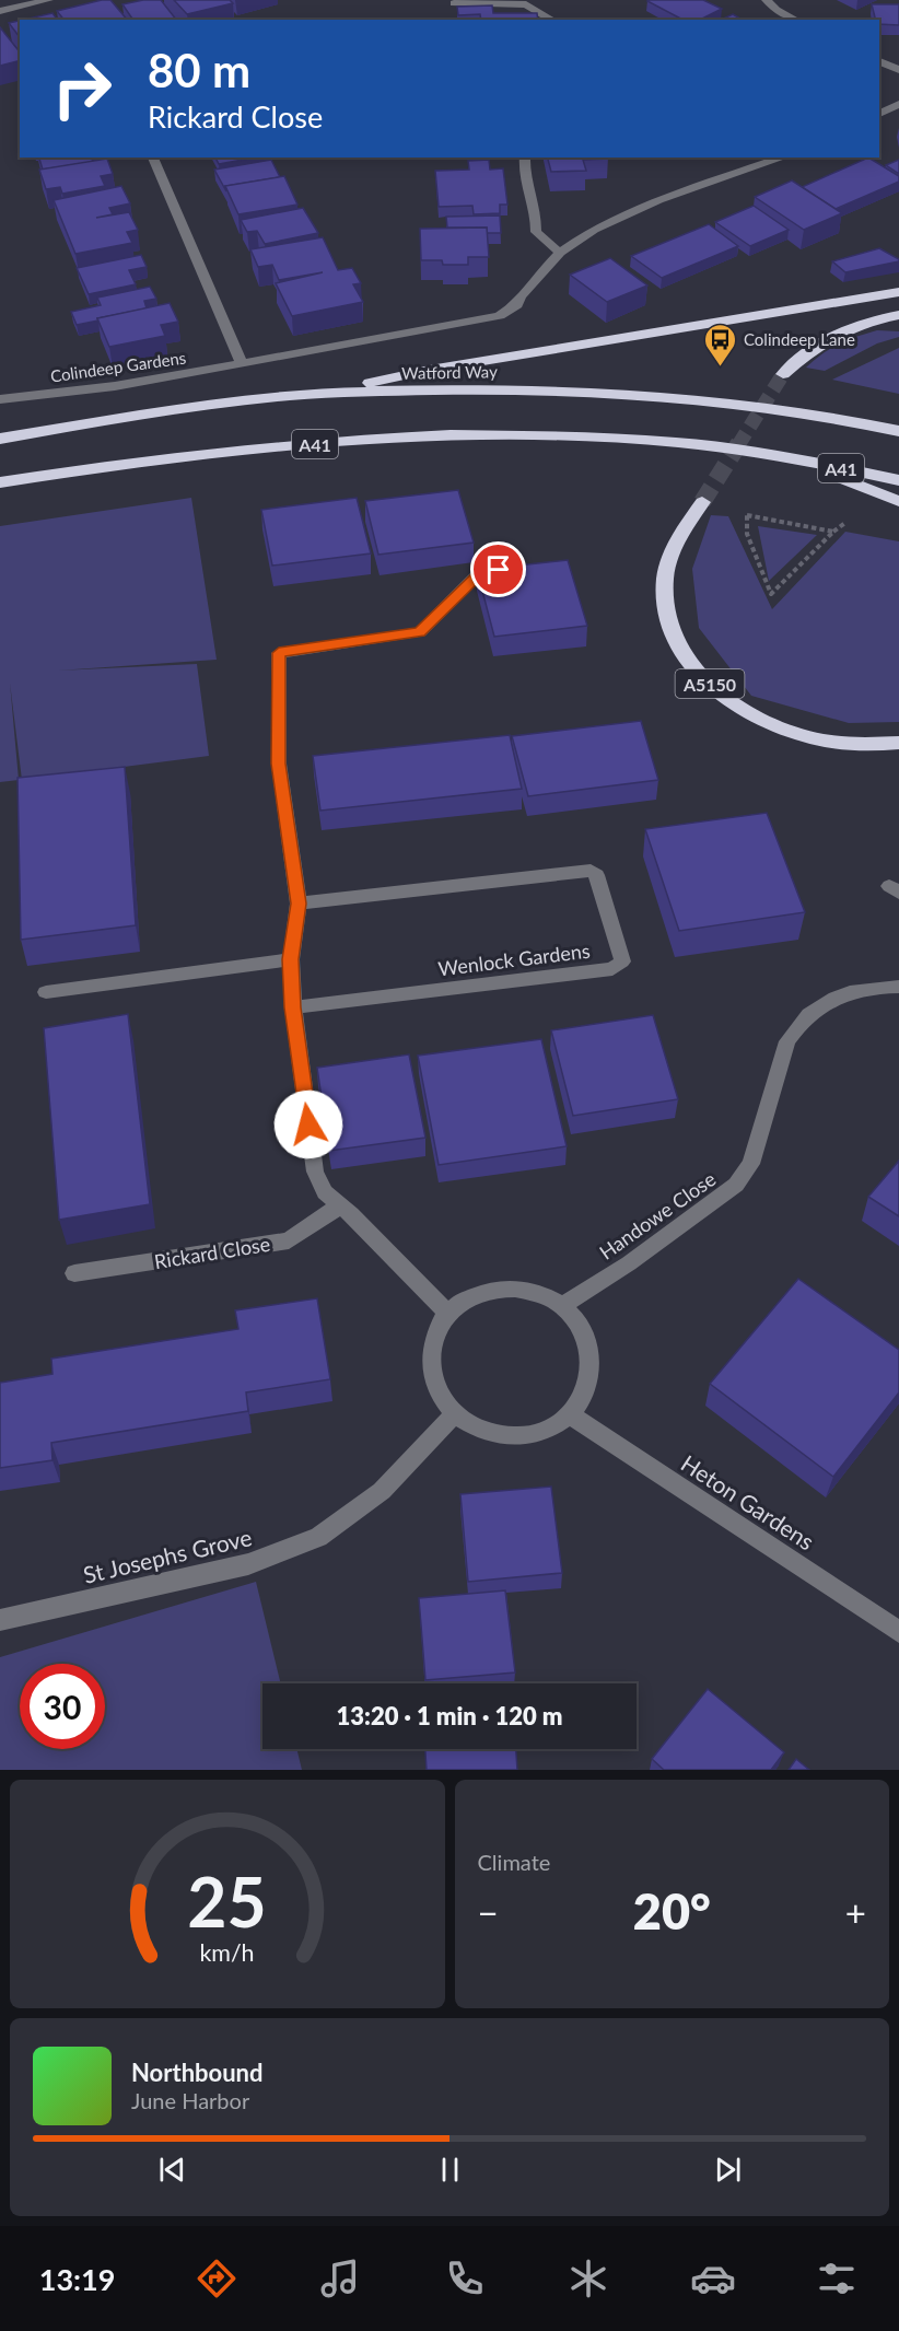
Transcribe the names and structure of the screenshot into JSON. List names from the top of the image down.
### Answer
{
  "streets": {
    "highway": ["Watford Way", "A41", "A5150"],
    "street": [
      "Colindeep Gardens",
      "Wenlock Gardens",
      "Handowe Close",
      "Rickard Close",
      "Heton Gardens",
      "St Josephs Grove"
    ]
  },
  "crossings": [
    ["Handowe Close", "Heton Gardens"],
    ["Handowe Close", "St Josephs Grove"],
    ["Heton Gardens", "St Josephs Grove"]
  ],
  "places": {
    "bus stop": ["Colindeep Lane"]
  },
  "page": {
    "turn": ["80 m", "Rickard Close"],
    "limit": "30",
    "trip": "13:20 · 1 min · 120 m",
    "tile": "Climate",
    "heat": ["−", "20°", "+"],
    "song": ["Northbound", "June Harbor"],
    "tabs": "13:19",
    "gauge": ["25", "km/h"]
  }
}
